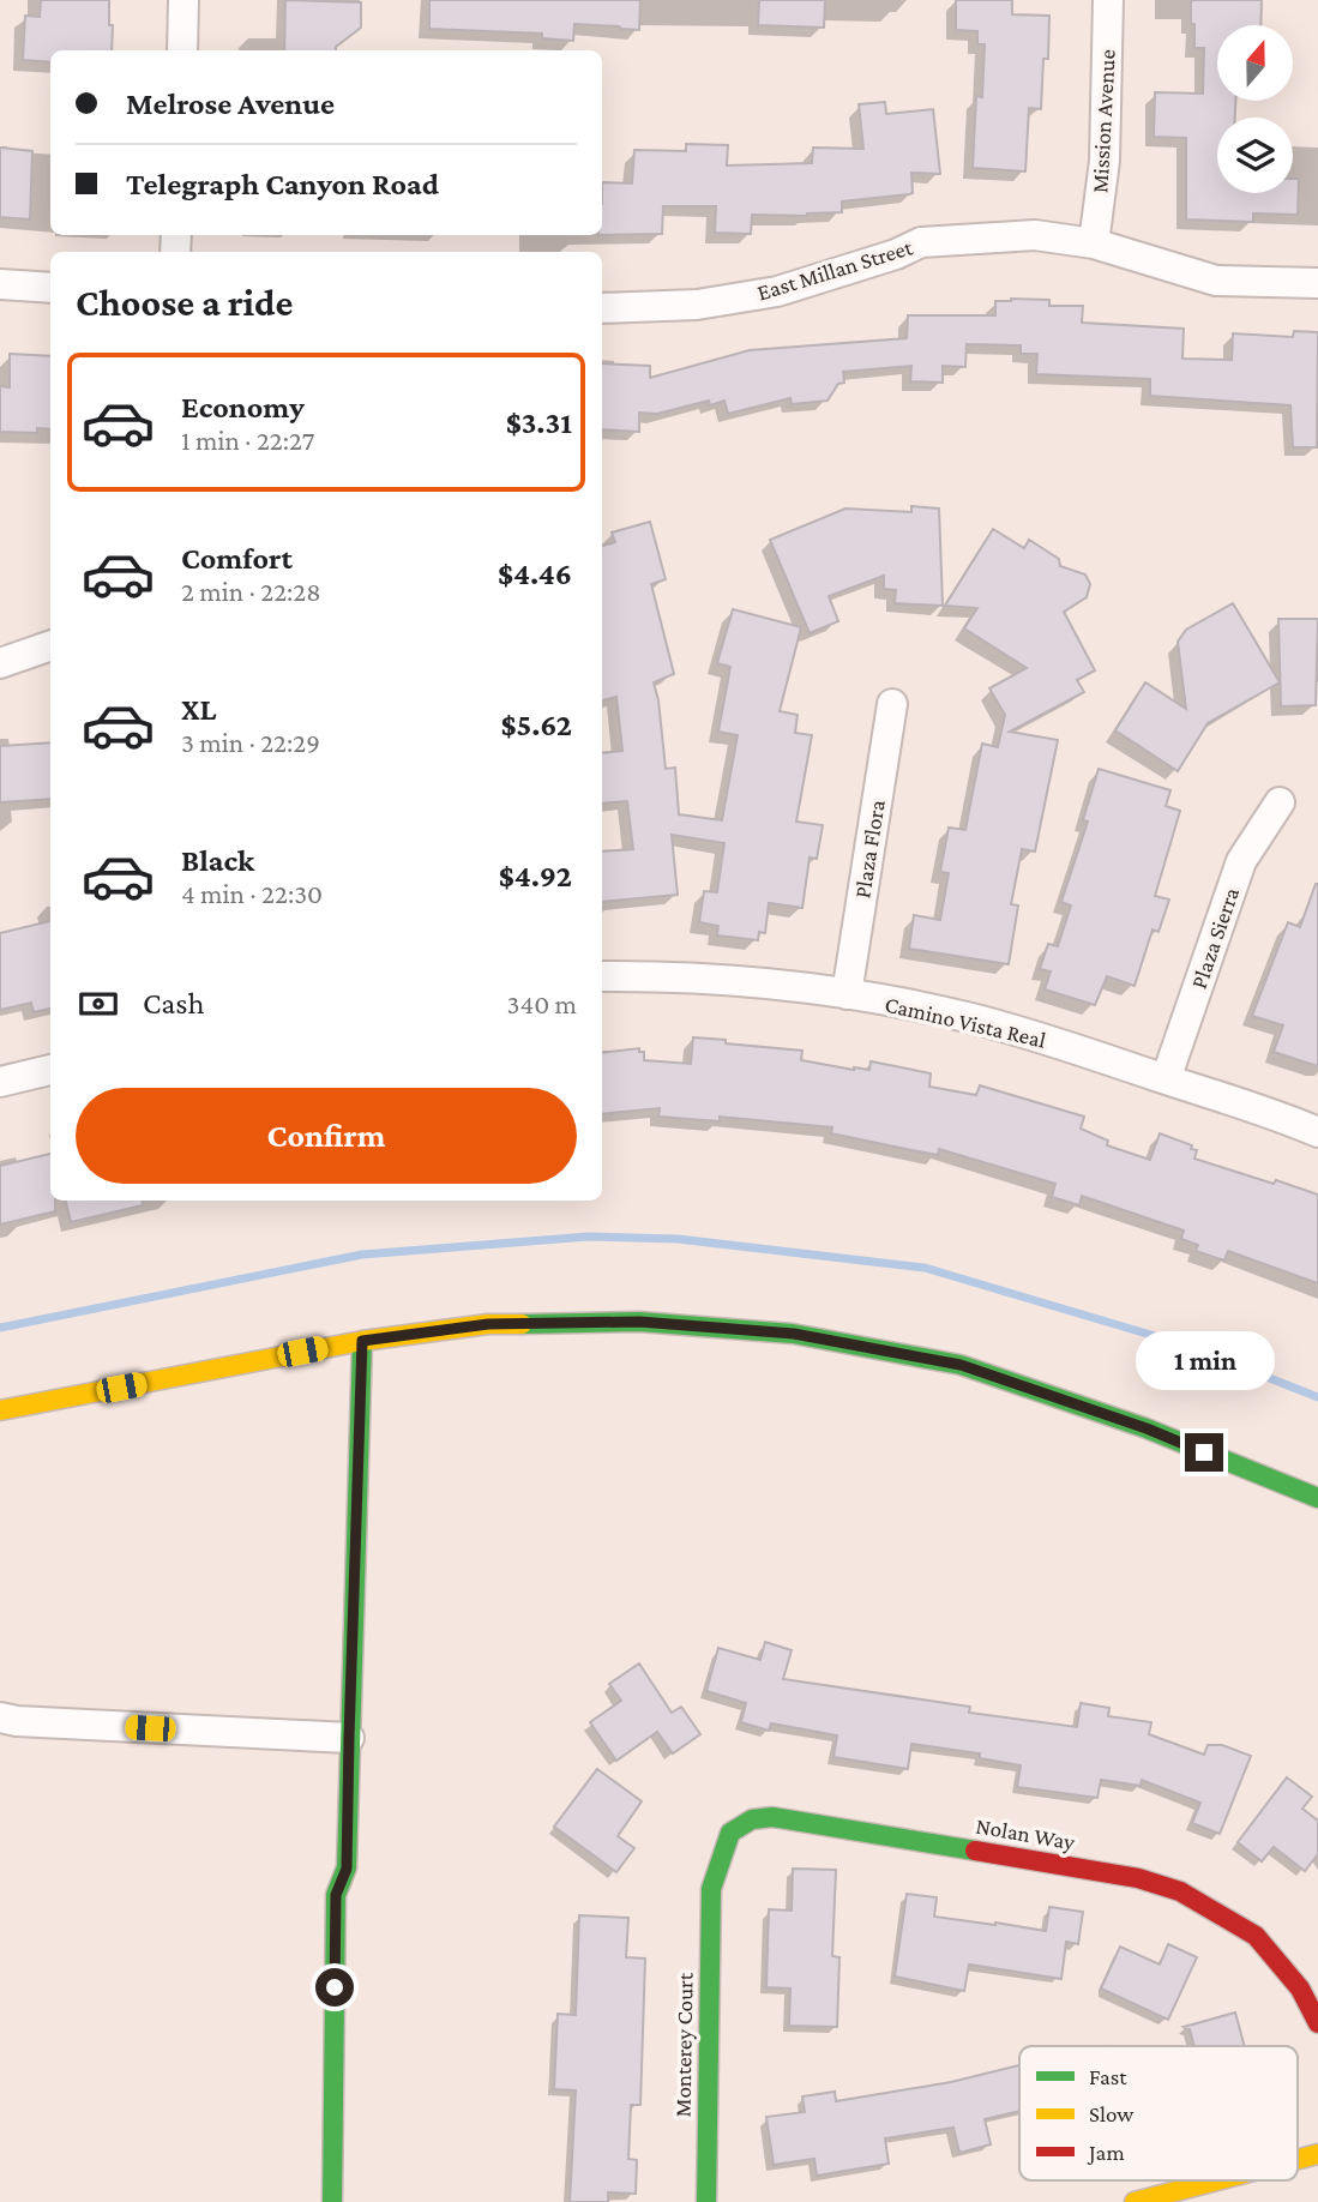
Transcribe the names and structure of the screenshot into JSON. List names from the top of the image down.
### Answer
{
  "streets": {
    "street": [
      "Mission Avenue",
      "East Millan Street",
      "Plaza Flora",
      "Plaza Sierra",
      "Camino Vista Real",
      "Nolan Way",
      "Monterey Court"
    ]
  },
  "crossings": [
    ["Mission Avenue", "East Millan Street"],
    ["Plaza Flora", "Camino Vista Real"],
    ["Plaza Sierra", "Camino Vista Real"],
    ["Nolan Way", "Monterey Court"]
  ],
  "legend": ["Fast", "Slow", "Jam"],
  "north": "top",
  "page": {
    "banner": ["Melrose Avenue", "Telegraph Canyon Road"],
    "heading": "Choose a ride",
    "list": [
      {
        "name": "Economy",
        "note": "1 min · 22:27",
        "value": "$3.31"
      },
      {
        "name": "Comfort",
        "note": "2 min · 22:28",
        "value": "$4.46"
      },
      {
        "name": "XL",
        "note": "3 min · 22:29",
        "value": "$5.62"
      },
      {
        "name": "Black",
        "note": "4 min · 22:30",
        "value": "$4.92"
      }
    ],
    "pay": ["Cash", "340 m"],
    "buttons": "Confirm",
    "bubble": "1 min"
  }
}
